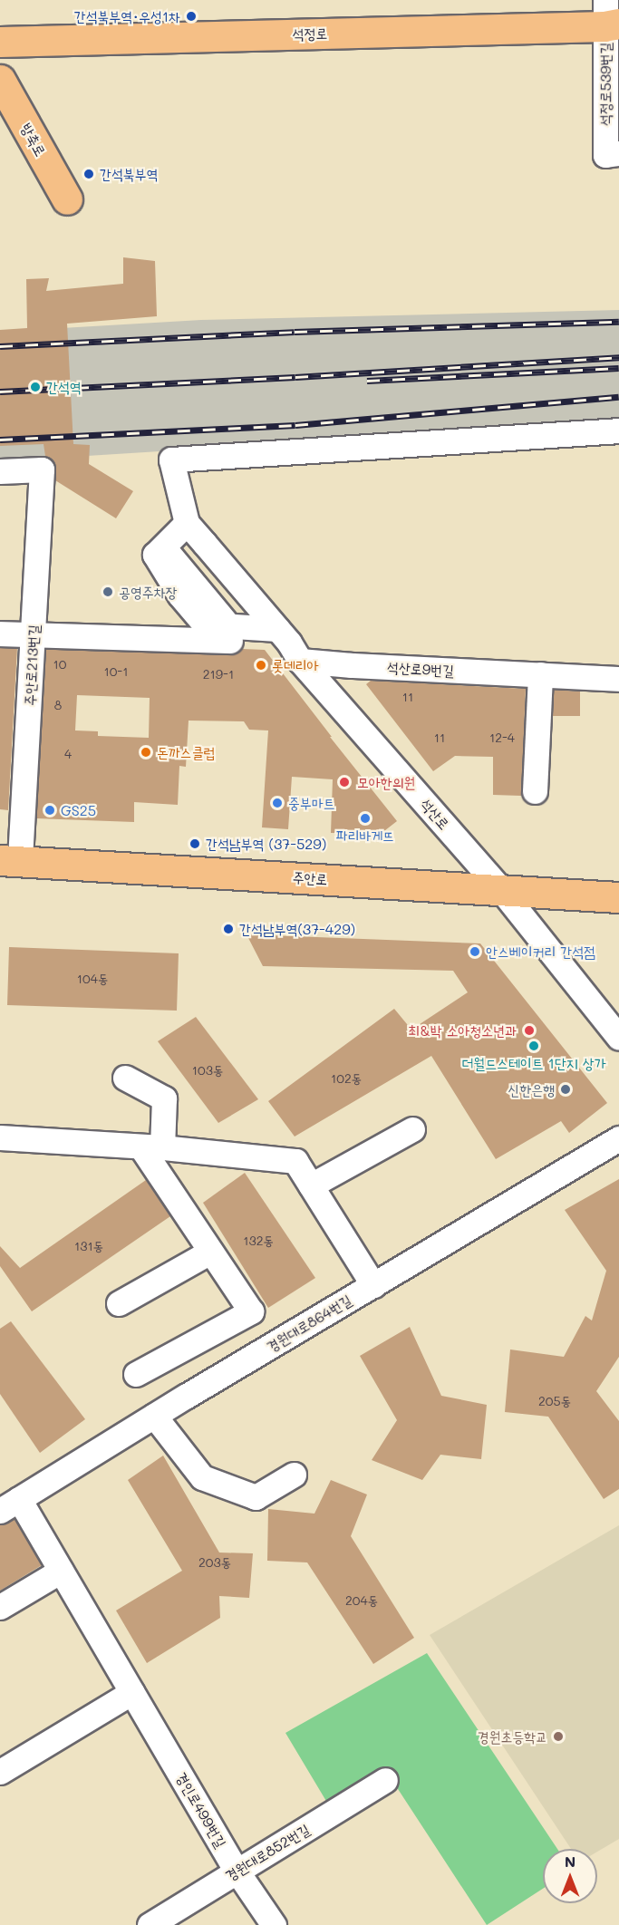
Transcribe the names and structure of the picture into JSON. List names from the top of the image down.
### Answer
{
  "streets": {
    "main road": ["석정로", "방축로", "주안로"],
    "street": [
      "석정로539번길",
      "주안로213번길",
      "석산로9번길",
      "석산로",
      "경원대로864번길",
      "경인로499번길",
      "경원대로852번길"
    ]
  },
  "crossings": [
    ["석정로", "석정로539번길"],
    ["주안로213번길", "주안로"],
    ["석산로9번길", "석산로"],
    ["석산로", "주안로"],
    ["경원대로864번길", "경인로499번길"],
    ["경인로499번길", "경원대로852번길"]
  ],
  "places": [
    "간석북부역·우성1차",
    "간석북부역",
    "간석역",
    "공영주차장",
    "롯데리아",
    "돈까스클럽",
    "모아한의원",
    "중부마트",
    "GS25",
    "파리바게뜨",
    "간석남부역 (37-529)",
    "간석남부역(37-429)",
    "안스베이커리 간석점",
    "최&박 소아청소년과",
    "더월드스테이트 1단지 상가",
    "신한은행",
    "경원초등학교"
  ],
  "house_numbers": [
    "10",
    "10-1",
    "219-1",
    "11",
    "8",
    "11",
    "12-4",
    "4",
    "104동",
    "103동",
    "102동",
    "132동",
    "131동",
    "205동",
    "203동",
    "204동"
  ],
  "north": "top"
}
